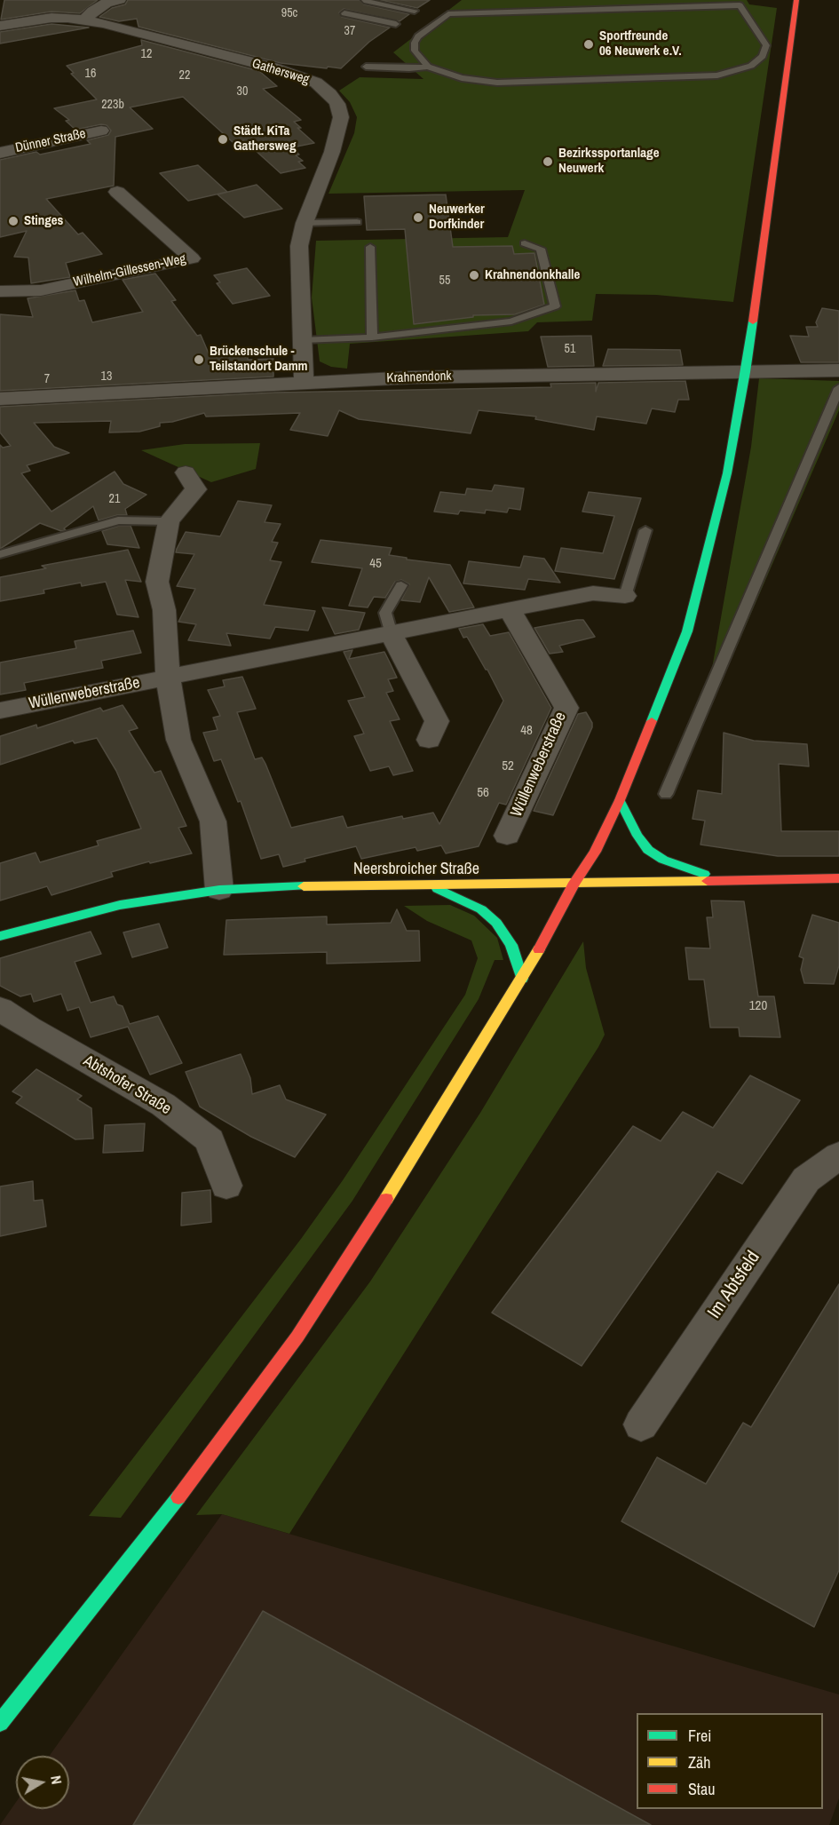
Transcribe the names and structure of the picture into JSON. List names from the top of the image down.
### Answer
{
  "streets": {
    "main road": ["Neersbroicher Straße"],
    "street": [
      "Gathersweg",
      "Dünner Straße",
      "Wilhelm-Gillessen-Weg",
      "Krahnendonk",
      "Wüllenweberstraße",
      "Abtshofer Straße",
      "Im Abtsfeld"
    ]
  },
  "crossings": [
    ["Gathersweg", "Krahnendonk"]
  ],
  "places": [
    "Sportfreunde 06 Neuwerk e.V.",
    "Städt. KiTa Gathersweg",
    "Bezirkssportanlage Neuwerk",
    "Neuwerker Dorfkinder",
    "Stinges",
    "Krahnendonkhalle",
    "Brückenschule - Teilstandort Damm"
  ],
  "house_numbers": [
    "95c",
    "37",
    "12",
    "16",
    "22",
    "30",
    "223b",
    "55",
    "51",
    "13",
    "7",
    "21",
    "45",
    "48",
    "52",
    "56",
    "120"
  ],
  "legend": ["Frei", "Zäh", "Stau"],
  "north": "right"
}
